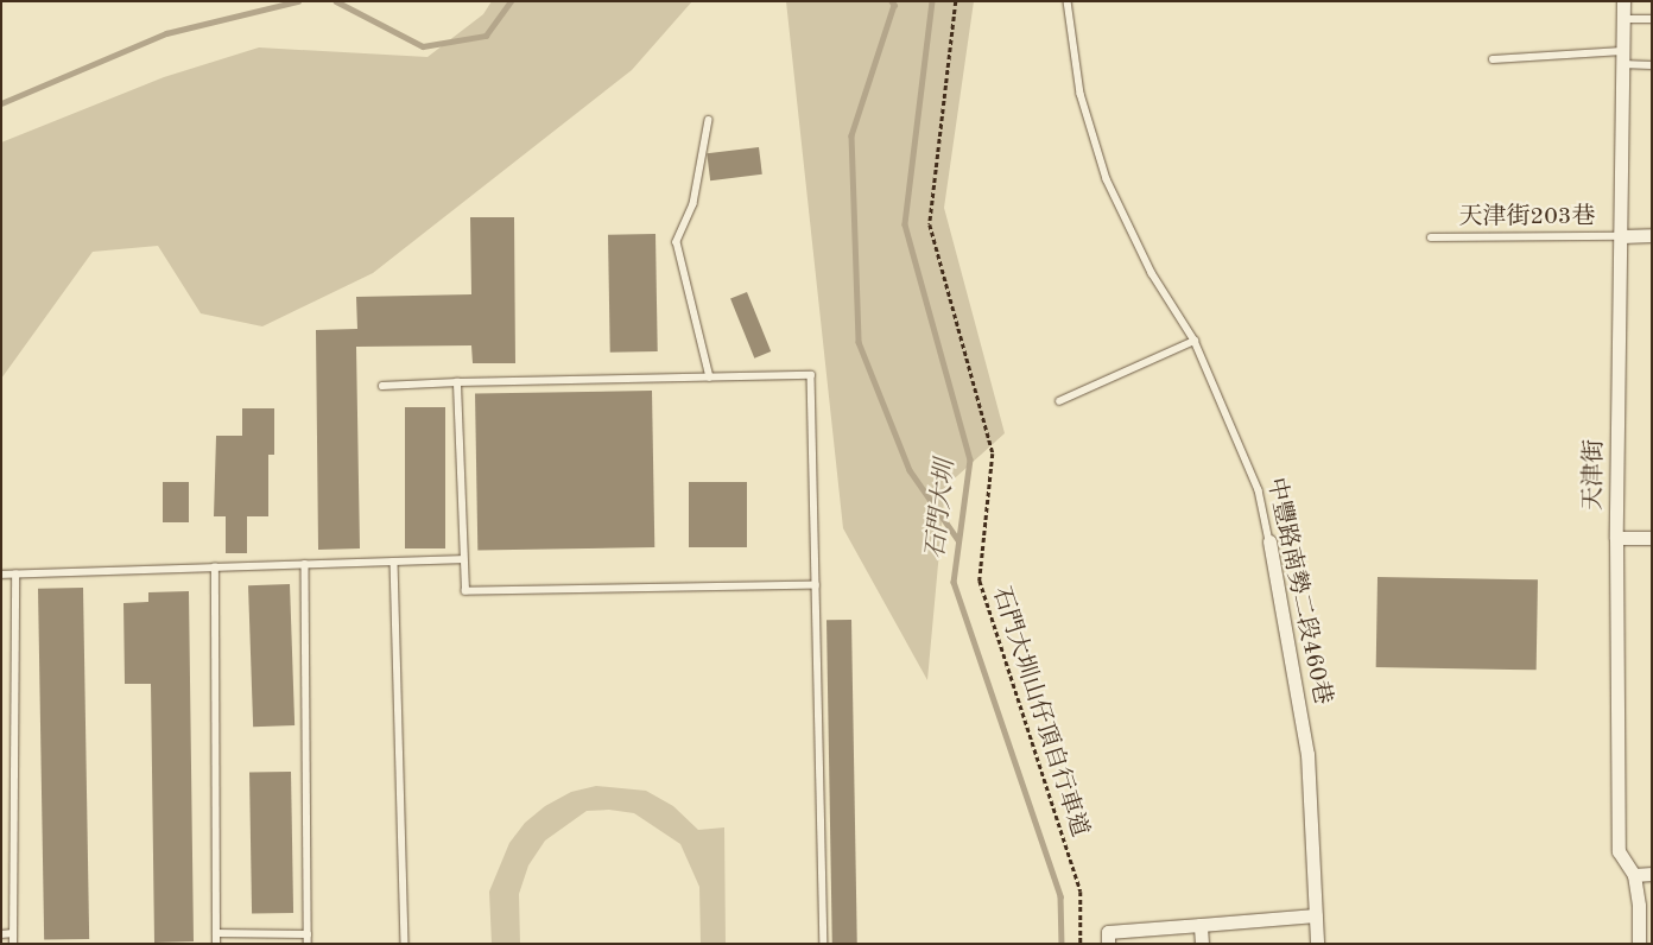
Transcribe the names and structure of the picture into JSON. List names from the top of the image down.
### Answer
{
  "streets": {
    "street": ["天津街", "中豐路南勢二段460巷"],
    "lane": ["天津街203巷"],
    "path": ["石門大圳山仔頂自行車道"]
  },
  "crossings": [
    ["天津街203巷", "天津街"]
  ],
  "water": ["石門大圳"]
}
